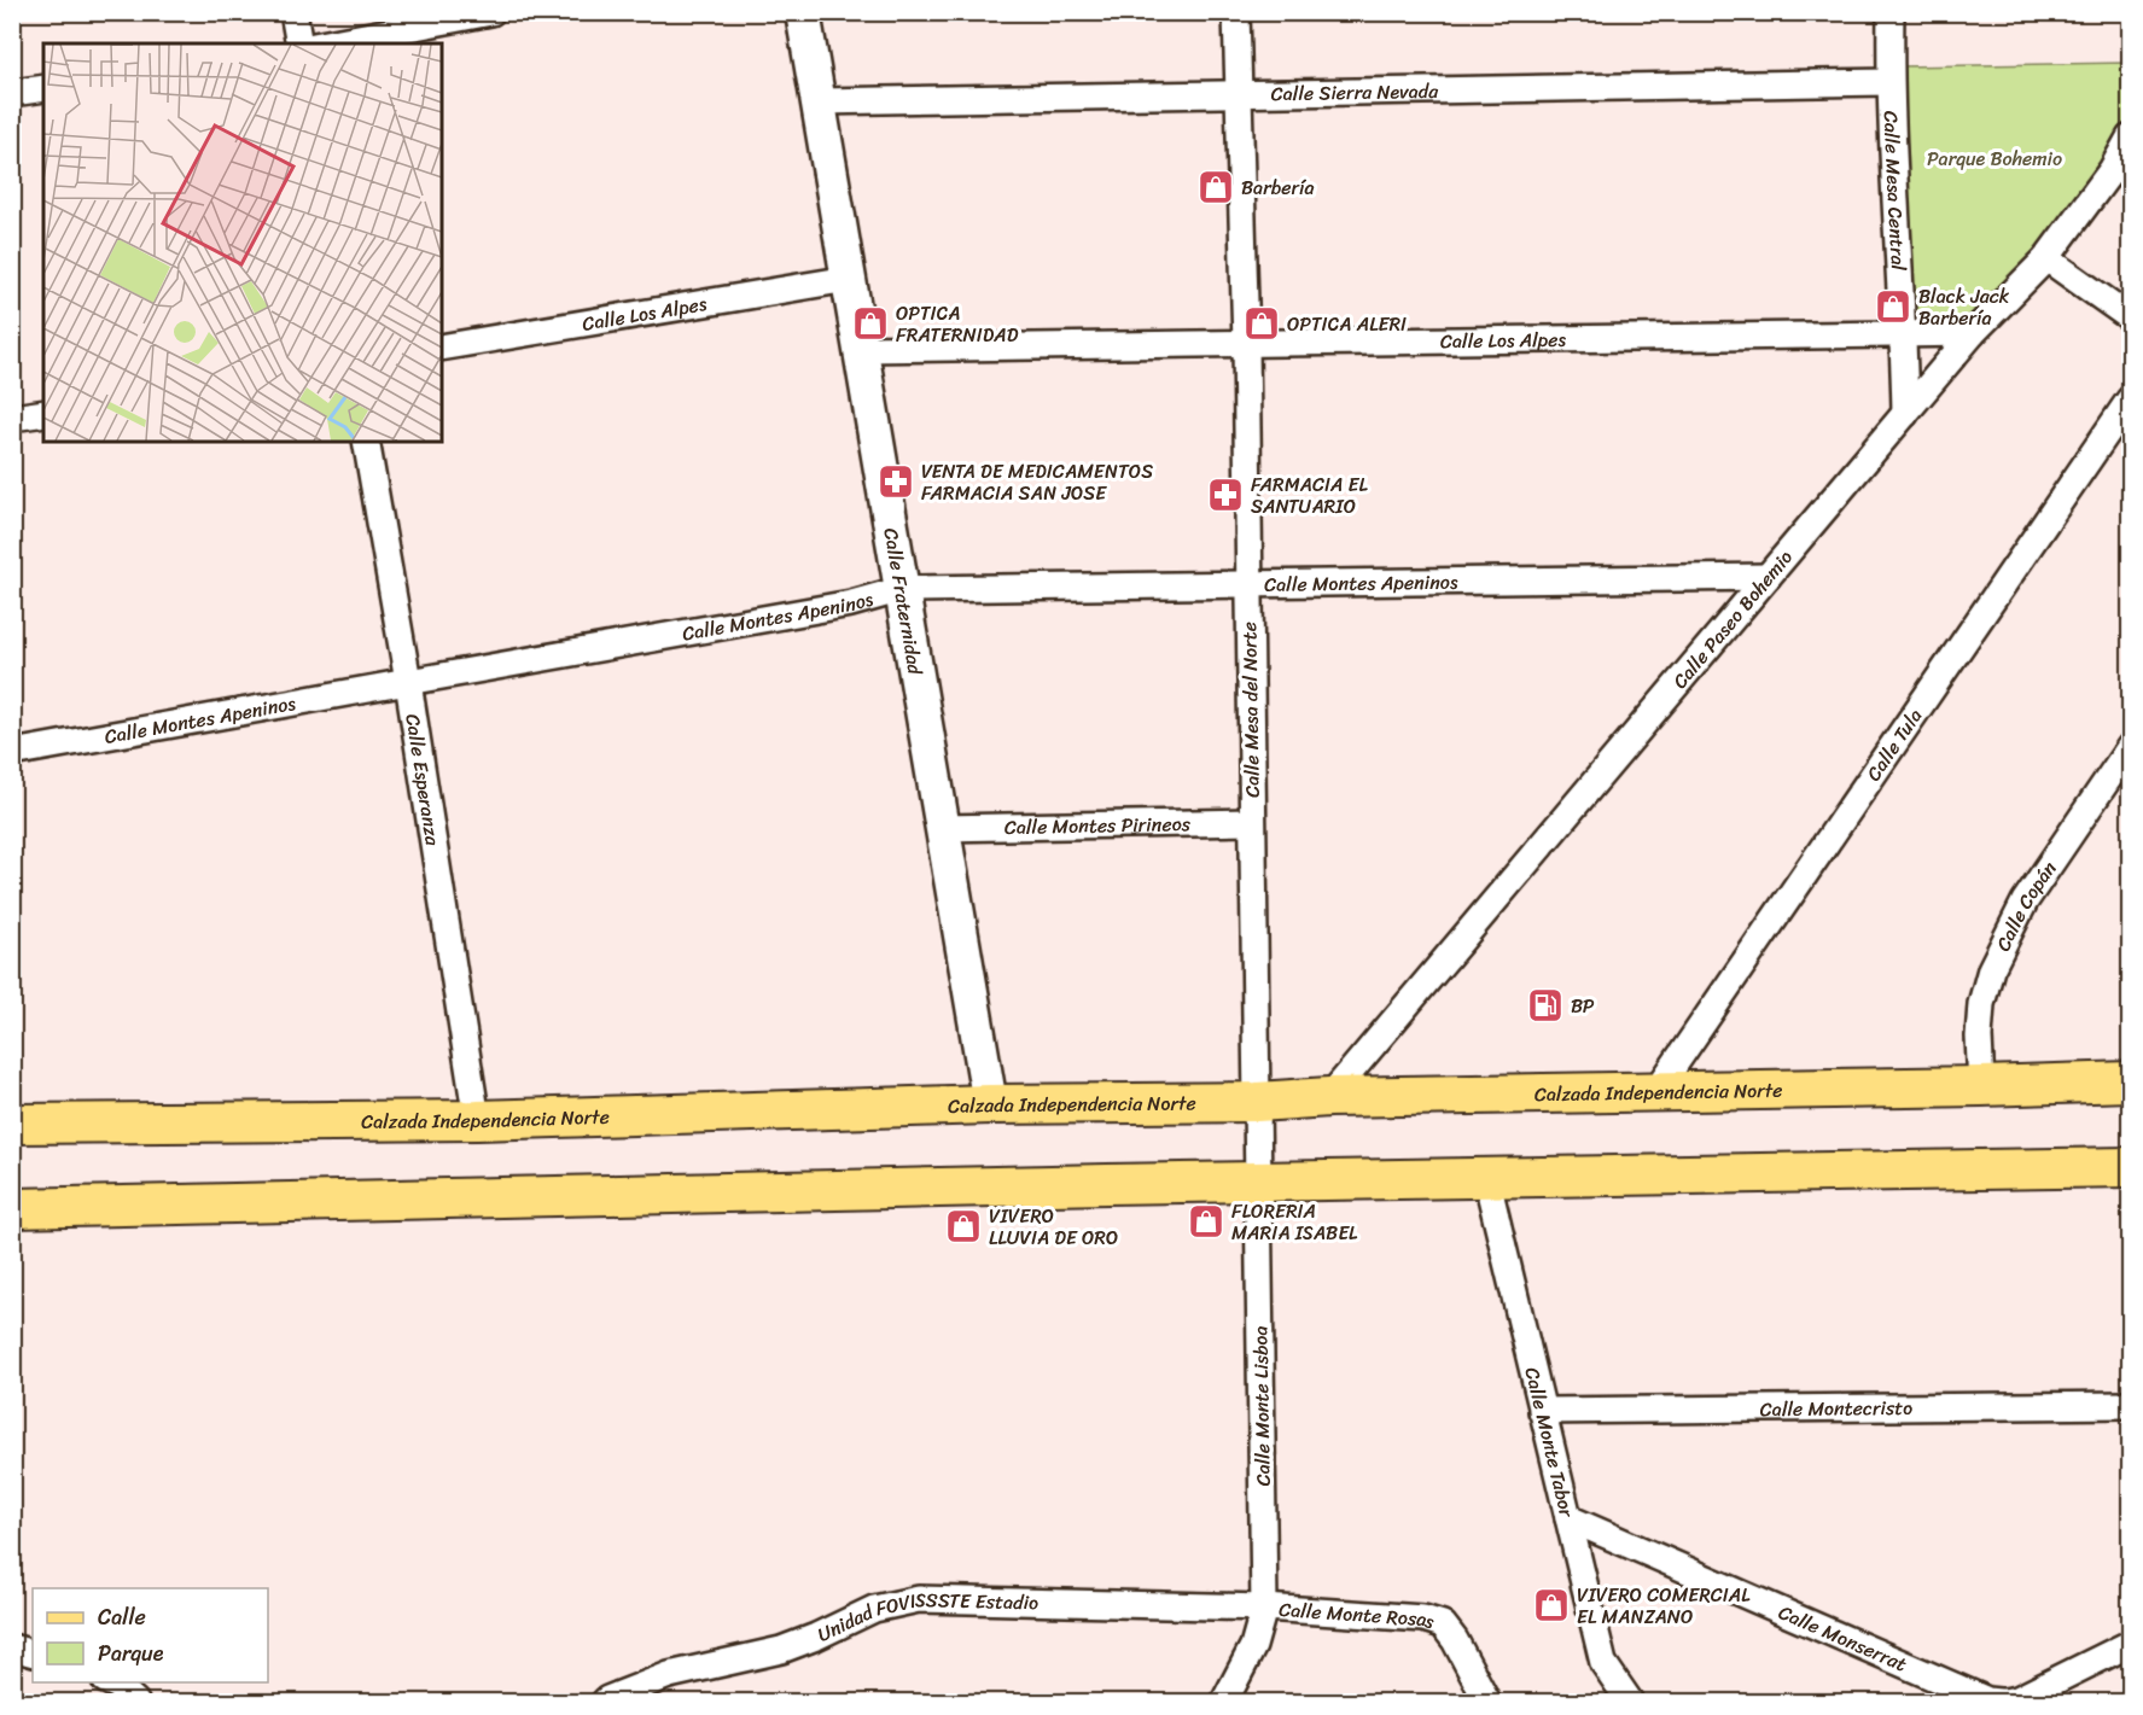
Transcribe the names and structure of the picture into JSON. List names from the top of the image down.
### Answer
{
  "streets": {
    "main road": ["Calzada Independencia Norte"],
    "street": [
      "Calle Sierra Nevada",
      "Calle Mesa Central",
      "Calle Los Alpes",
      "Calle Montes Apeninos",
      "Calle Fraternidad",
      "Calle Paseo Bohemio",
      "Calle Mesa del Norte",
      "Calle Tula",
      "Calle Esperanza",
      "Calle Montes Pirineos",
      "Calle Copán",
      "Calle Monte Lisboa",
      "Calle Montecristo",
      "Calle Monte Tabor",
      "Calle Monte Rosas",
      "Unidad FOVISSSTE Estadio",
      "Calle Monserrat"
    ]
  },
  "crossings": [
    ["Calle Sierra Nevada", "Calle Mesa Central"],
    ["Calle Sierra Nevada", "Calle Fraternidad"],
    ["Calle Sierra Nevada", "Calle Mesa del Norte"],
    ["Calle Mesa Central", "Calle Los Alpes"],
    ["Calle Mesa Central", "Calle Paseo Bohemio"],
    ["Calle Los Alpes", "Calle Fraternidad"],
    ["Calle Los Alpes", "Calle Paseo Bohemio"],
    ["Calle Los Alpes", "Calle Mesa del Norte"],
    ["Calle Montes Apeninos", "Calle Fraternidad"],
    ["Calle Montes Apeninos", "Calle Paseo Bohemio"],
    ["Calle Montes Apeninos", "Calle Mesa del Norte"],
    ["Calle Montes Apeninos", "Calle Esperanza"],
    ["Calle Fraternidad", "Calle Montes Pirineos"],
    ["Calle Fraternidad", "Calzada Independencia Norte"],
    ["Calle Paseo Bohemio", "Calzada Independencia Norte"],
    ["Calle Mesa del Norte", "Calle Montes Pirineos"],
    ["Calle Mesa del Norte", "Calzada Independencia Norte"],
    ["Calle Mesa del Norte", "Calle Monte Lisboa"],
    ["Calle Tula", "Calzada Independencia Norte"],
    ["Calle Esperanza", "Calzada Independencia Norte"],
    ["Calle Copán", "Calzada Independencia Norte"],
    ["Calzada Independencia Norte", "Calle Monte Lisboa"],
    ["Calle Monte Lisboa", "Calle Monte Rosas"],
    ["Calle Monte Lisboa", "Unidad FOVISSSTE Estadio"],
    ["Calle Montecristo", "Calle Monte Tabor"],
    ["Calle Monte Tabor", "Calle Monserrat"],
    ["Calle Monte Rosas", "Unidad FOVISSSTE Estadio"]
  ],
  "parks": ["Parque Bohemio"],
  "places": {
    "shop": [
      "Barbería",
      "Black Jack Barbería",
      "OPTICA FRATERNIDAD",
      "OPTICA ALERI",
      "FLORERIA MARIA ISABEL",
      "VIVERO LLUVIA DE ORO",
      "VIVERO COMERCIAL EL MANZANO"
    ],
    "pharmacy": ["VENTA DE MEDICAMENTOS FARMACIA SAN JOSE", "FARMACIA EL SANTUARIO"],
    "fuel station": ["BP"]
  },
  "legend": ["Calle", "Parque"]
}
